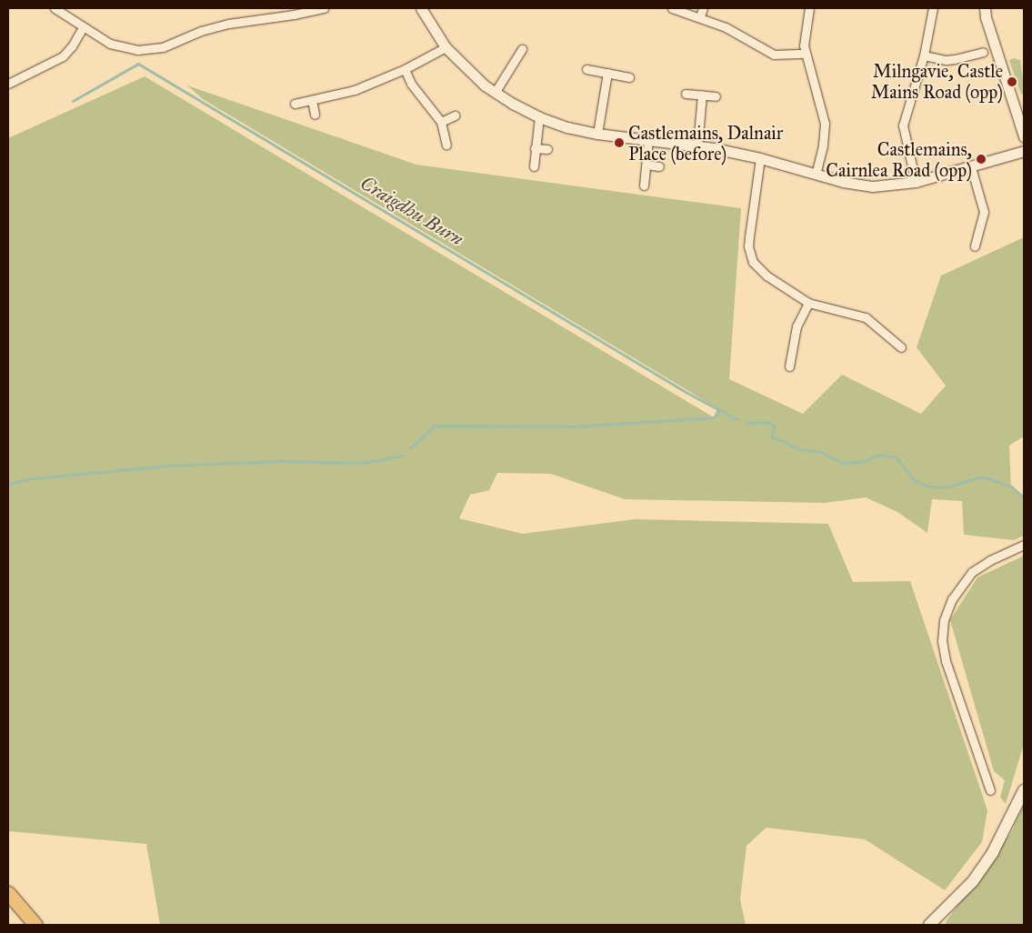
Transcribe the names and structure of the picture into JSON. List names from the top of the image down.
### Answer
{
  "water": ["Craigdhu Burn"],
  "places": ["Milngavie, Castle Mains Road (opp)", "Castlemains, Dalnair Place (before)", "Castlemains, Cairnlea Road (opp)"]
}
